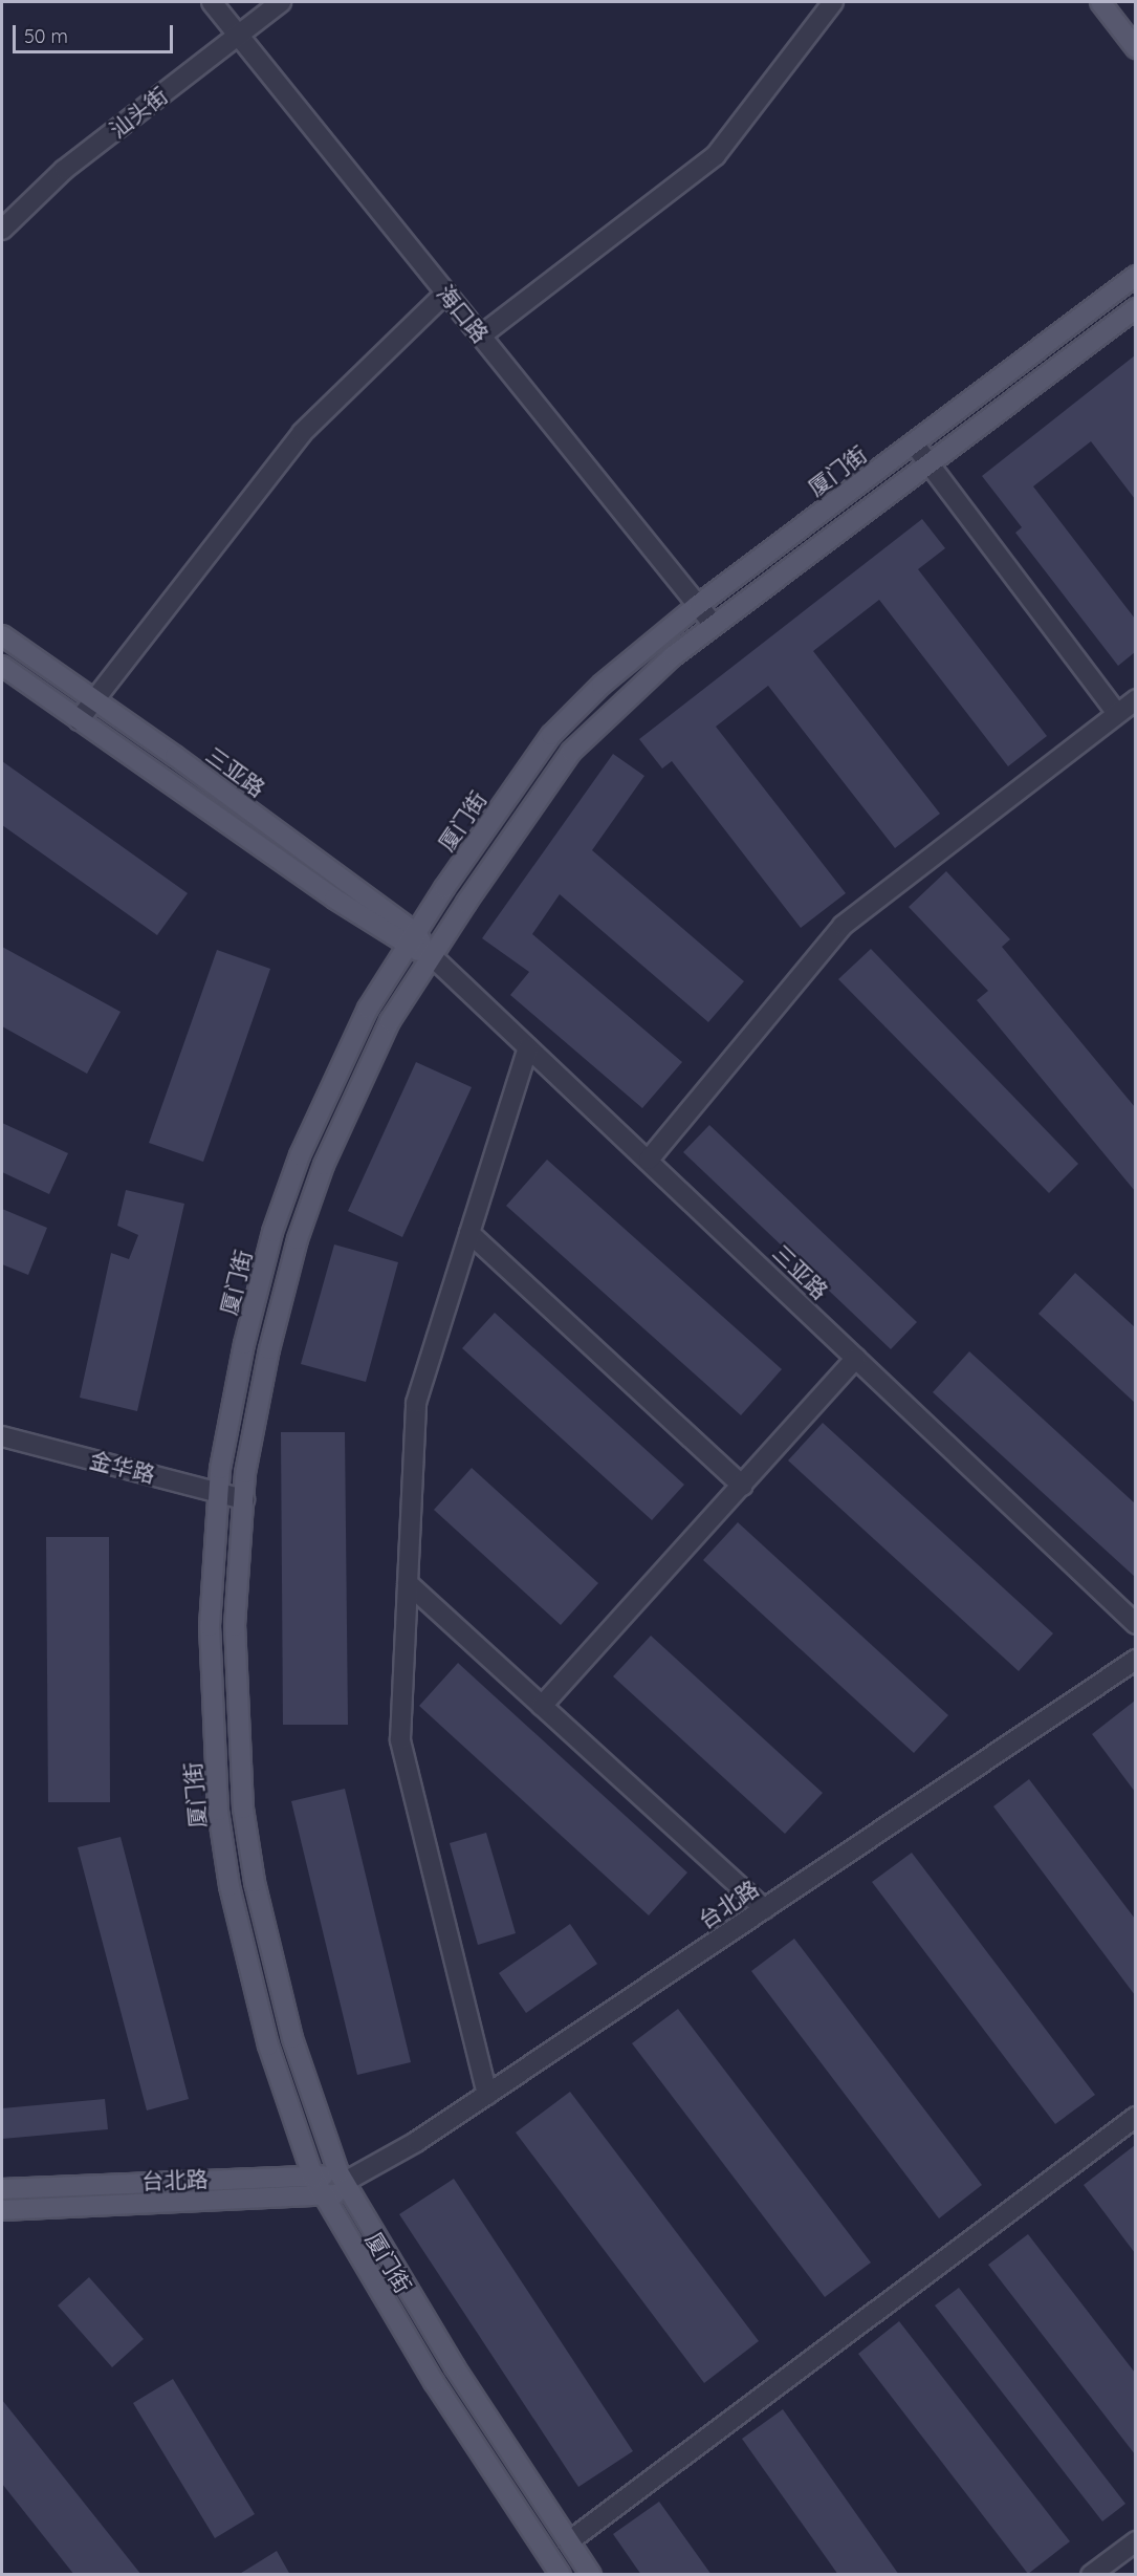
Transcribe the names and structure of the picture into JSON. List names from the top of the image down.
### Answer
{
  "streets": {
    "main road": ["厦门街", "三亚路", "台北路"],
    "street": ["汕头街", "海口路", "金华路"]
  },
  "crossings": [
    ["汕头街", "海口路"],
    ["海口路", "厦门街"],
    ["厦门街", "三亚路"],
    ["厦门街", "金华路"],
    ["厦门街", "台北路"]
  ],
  "scale_bar": "50 m"
}
